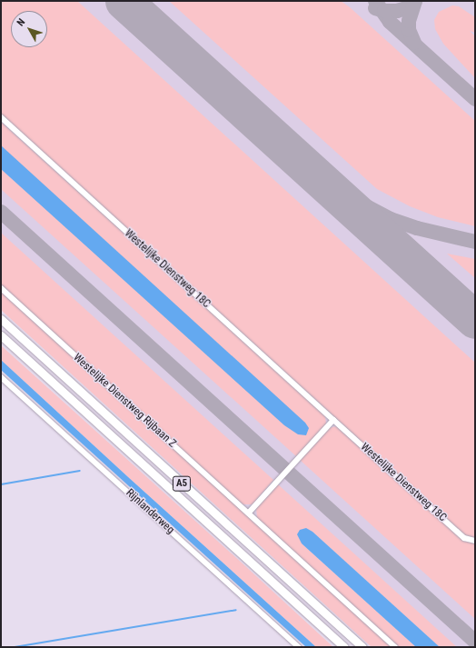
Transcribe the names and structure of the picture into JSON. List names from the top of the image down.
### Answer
{
  "streets": {
    "highway": ["A5"],
    "street": ["Westelijke Dienstweg 18C", "Westelijke Dienstweg Rijbaan Z", "Rijnlanderweg"]
  },
  "north": "top left"
}
